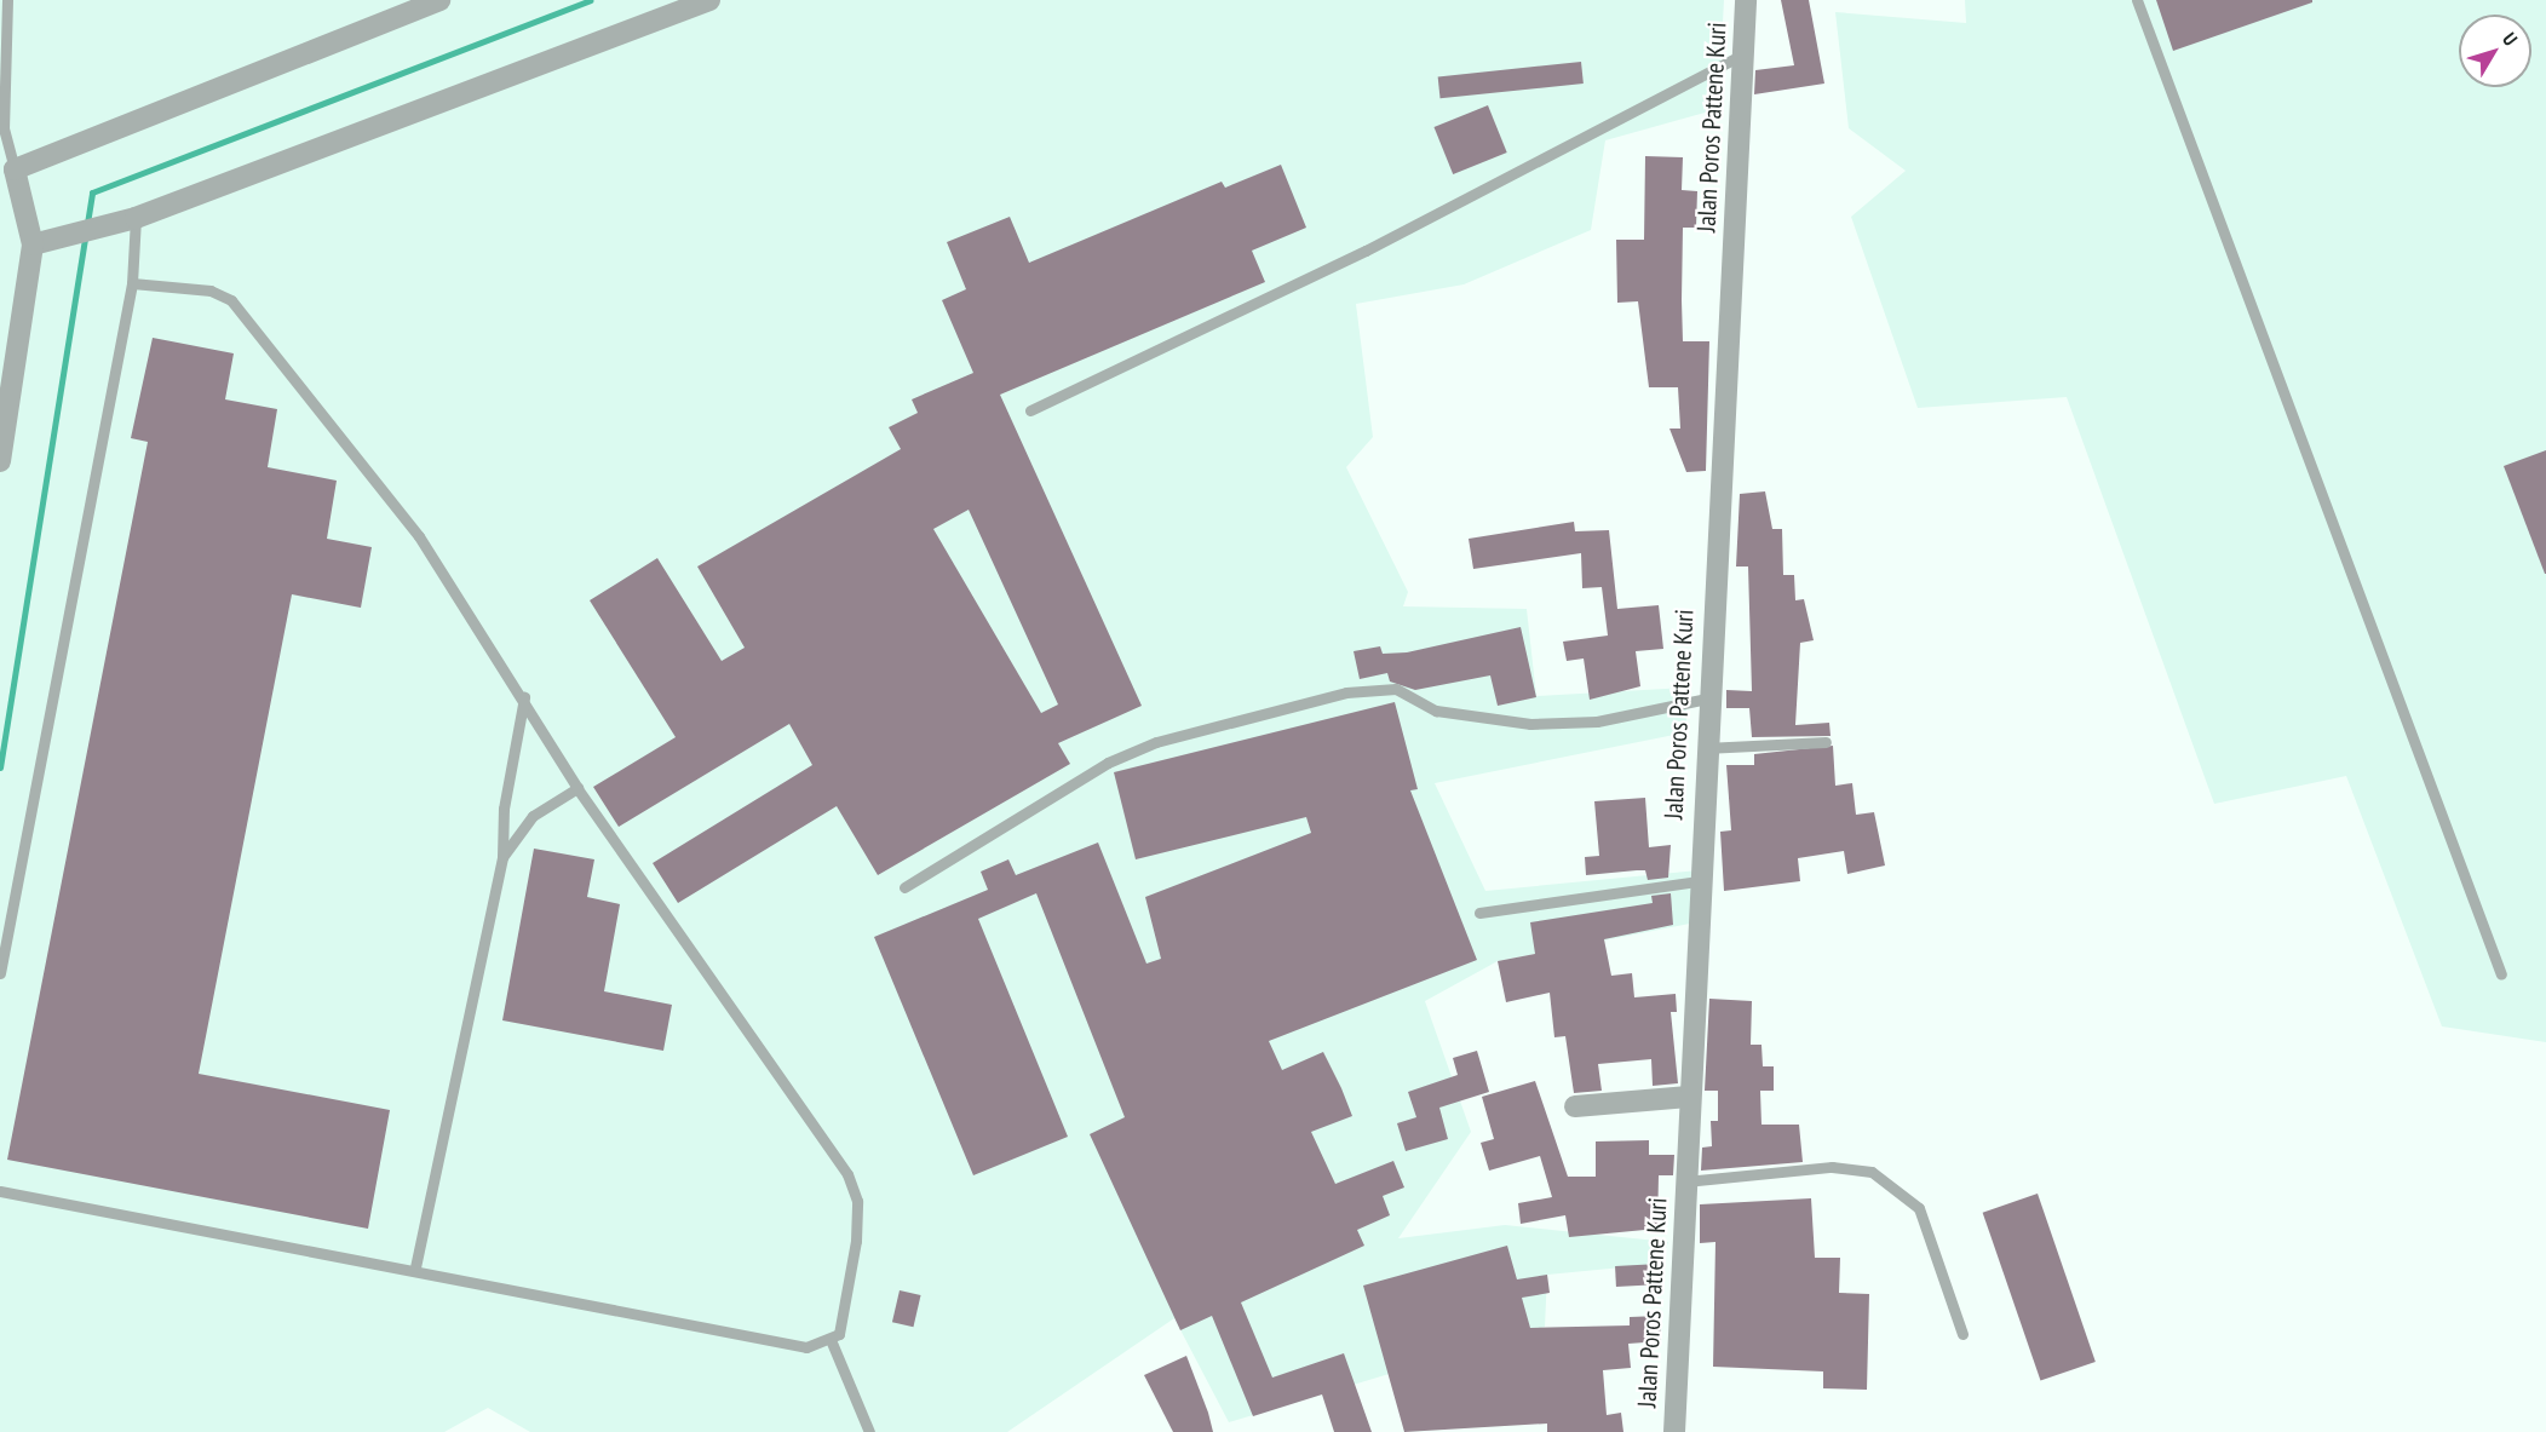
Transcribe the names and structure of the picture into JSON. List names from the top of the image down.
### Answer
{
  "streets": {
    "street": ["Jalan Poros Pattene Kuri"]
  },
  "north": "top right"
}
